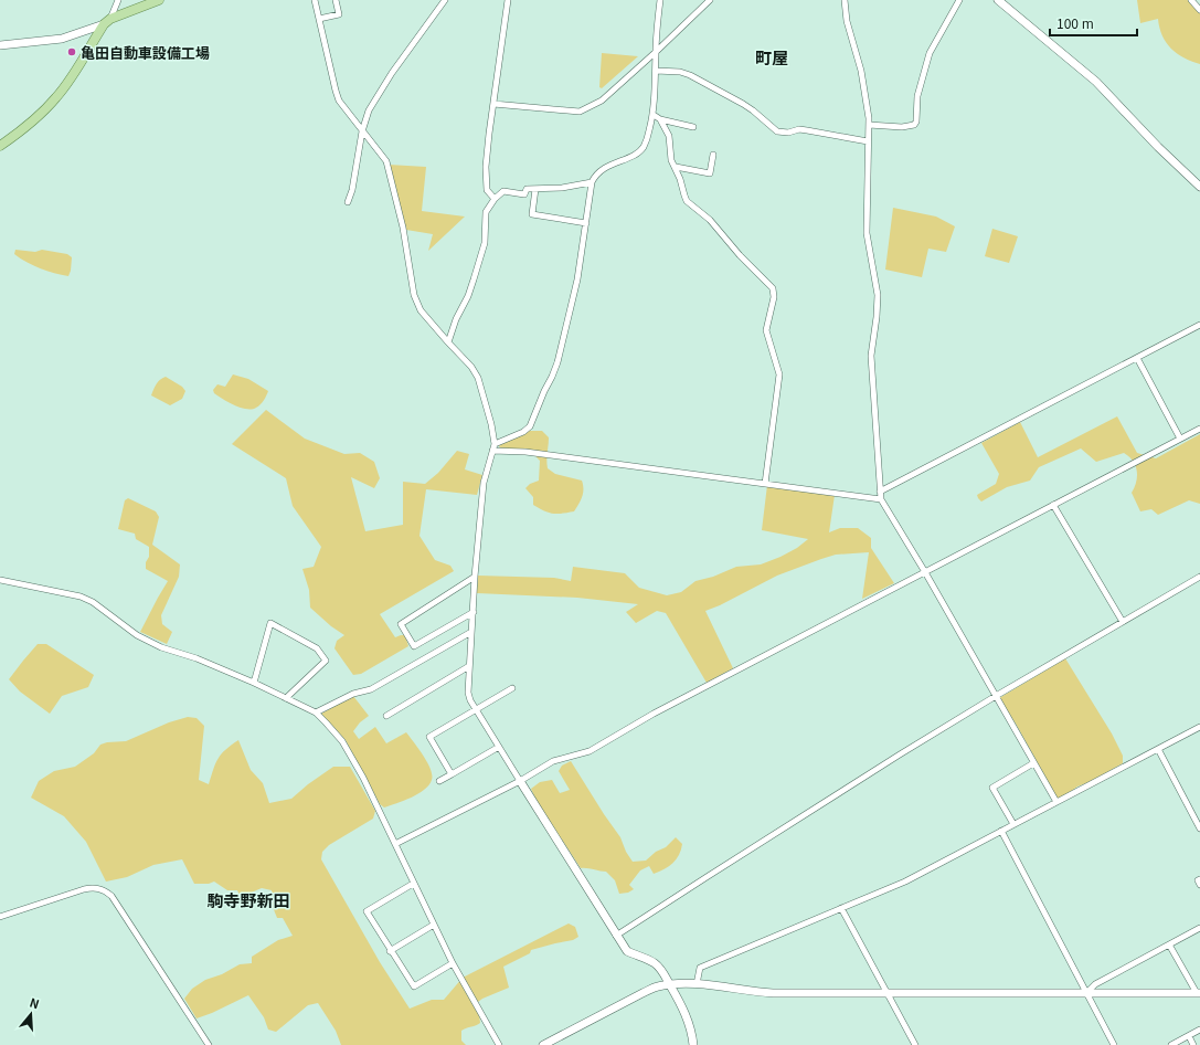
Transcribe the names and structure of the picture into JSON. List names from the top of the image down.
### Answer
{
  "districts": ["町屋", "駒寺野新田"],
  "places": ["亀田自動車設備工場"],
  "scale_bar": "100 m",
  "north": "top"
}
